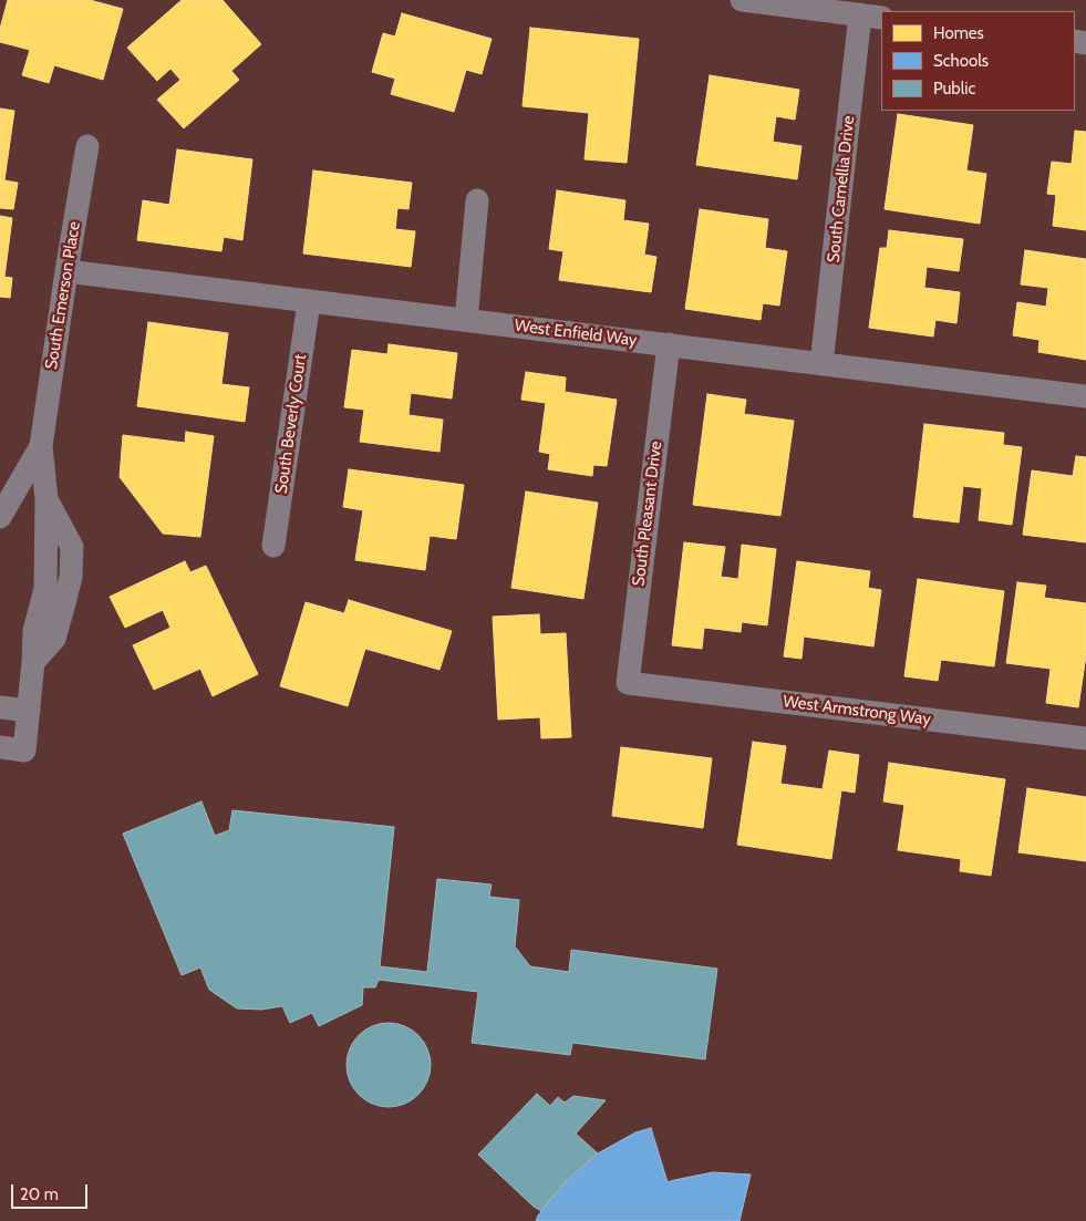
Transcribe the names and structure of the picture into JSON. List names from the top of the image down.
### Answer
{
  "streets": {
    "street": [
      "South Camellia Drive",
      "South Emerson Place",
      "West Enfield Way",
      "South Beverly Court",
      "South Pleasant Drive",
      "West Armstrong Way"
    ]
  },
  "crossings": [
    ["South Camellia Drive", "West Enfield Way"],
    ["South Emerson Place", "West Enfield Way"],
    ["West Enfield Way", "South Beverly Court"],
    ["West Enfield Way", "South Pleasant Drive"],
    ["South Pleasant Drive", "West Armstrong Way"]
  ],
  "legend": ["Homes", "Schools", "Public"],
  "scale_bar": "20 m"
}
